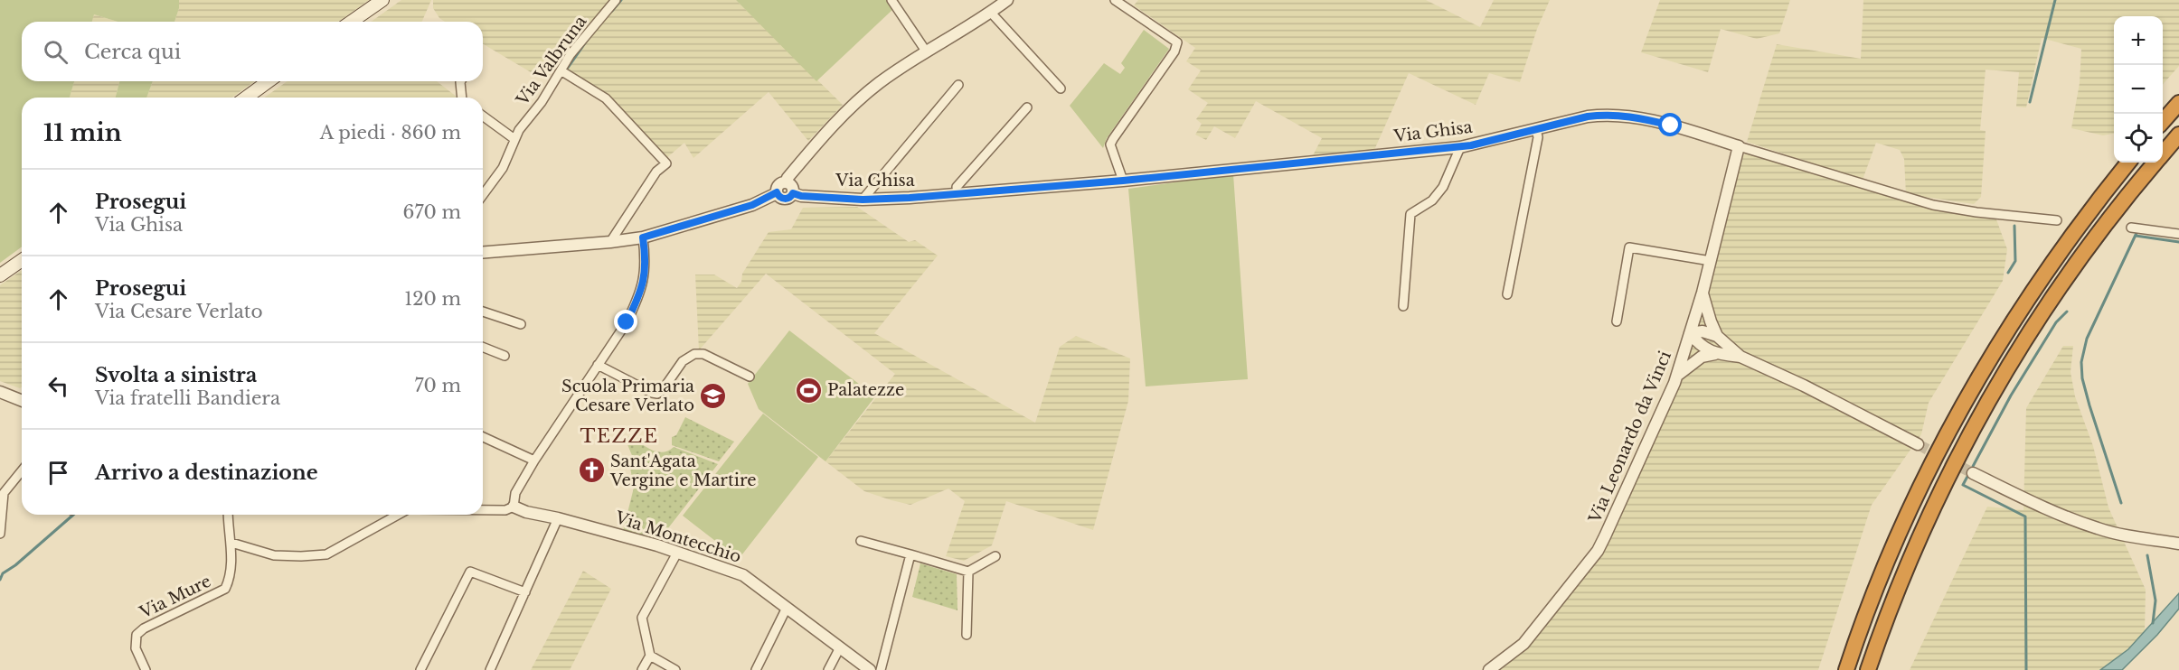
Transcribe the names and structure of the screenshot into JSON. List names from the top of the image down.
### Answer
{
  "streets": {
    "street": [
      "Via Valbruna",
      "Via Ghisa",
      "Via Leonardo da Vinci",
      "Via Montecchio",
      "Via Mure"
    ]
  },
  "crossings": [
    ["Via Ghisa", "Via Leonardo da Vinci"]
  ],
  "districts": ["TEZZE"],
  "places": {
    "sports": ["Palatezze"],
    "school or university": ["Scuola Primaria Cesare Verlato"],
    "church": ["Sant'Agata Vergine e Martire"]
  },
  "page": {
    "map_buttons": ["+", "−"],
    "search": "Cerca qui",
    "heading": ["11 min", "A piedi · 860 m"],
    "list": [
      ["Prosegui", "Via Ghisa", "670 m"],
      ["Prosegui", "Via Cesare Verlato", "120 m"],
      ["Svolta a sinistra", "Via fratelli Bandiera", "70 m"],
      "Arrivo a destinazione"
    ]
  }
}
